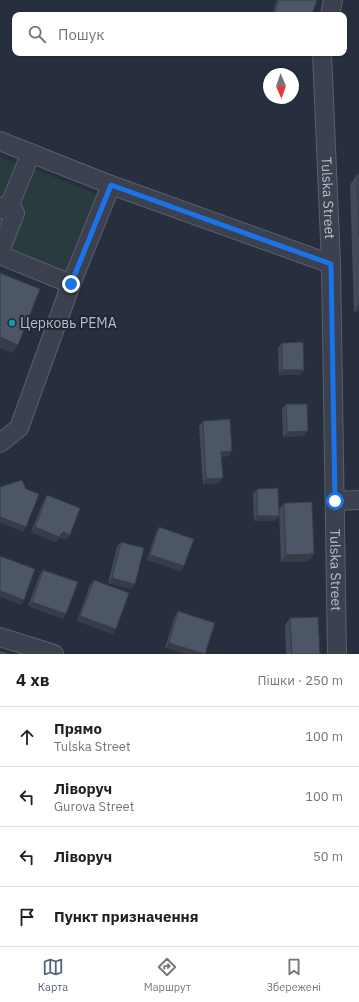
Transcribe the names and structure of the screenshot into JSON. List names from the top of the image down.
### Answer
{
  "streets": {
    "street": ["Tulska Street"]
  },
  "places": ["Церковь РЕМА"],
  "north": "bottom",
  "page": {
    "search": "Пошук",
    "heading": ["4 хв", "Пішки · 250 m"],
    "list": [
      ["Прямо", "Tulska Street", "100 m"],
      ["Ліворуч", "Gurova Street", "100 m"],
      ["Ліворуч", "50 m"],
      "Пункт призначення"
    ],
    "nav": ["Карта", "Маршрут", "Збережені"]
  }
}
